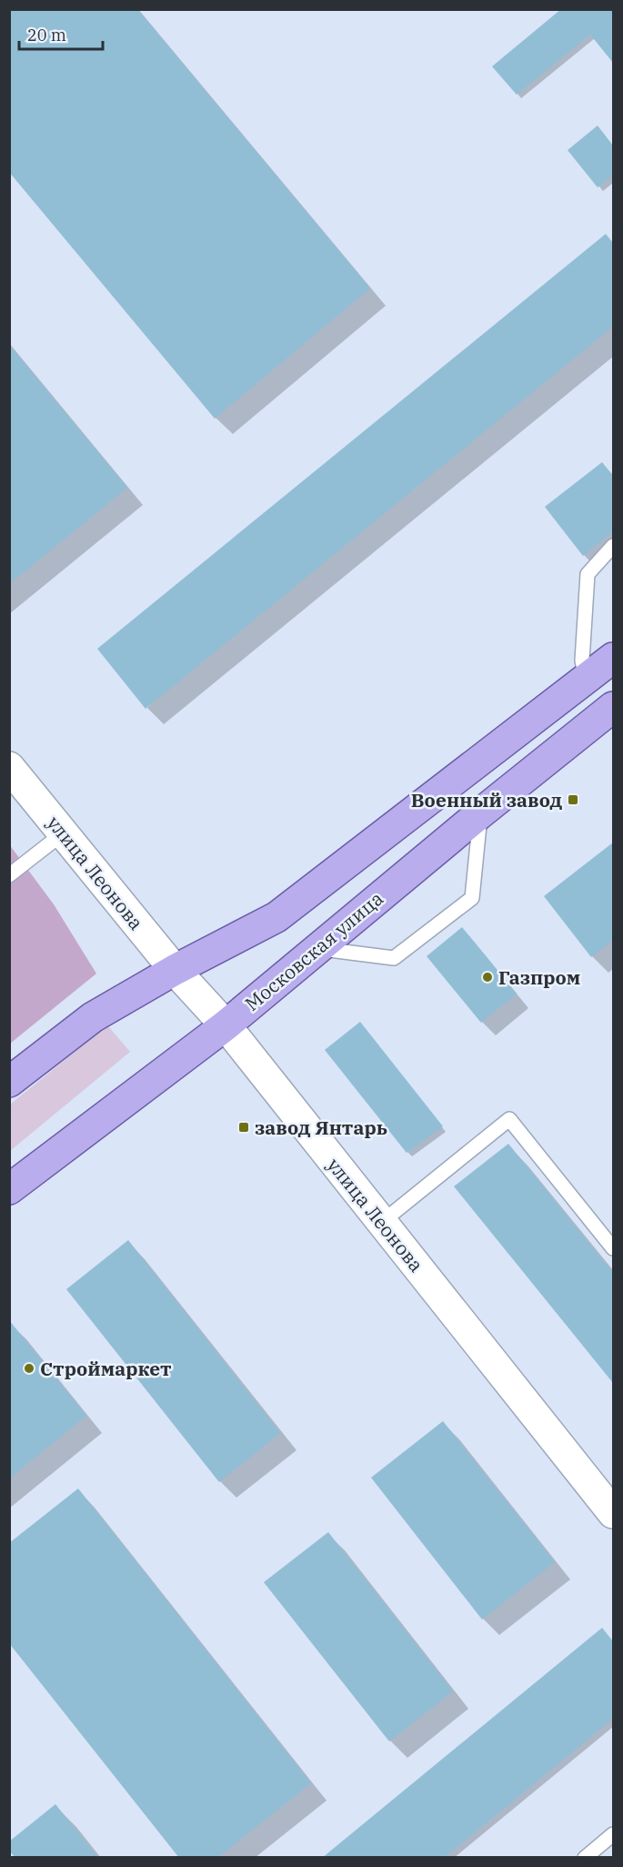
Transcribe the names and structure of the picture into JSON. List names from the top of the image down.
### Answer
{
  "streets": {
    "main road": ["Московская улица"],
    "street": ["улица Леонова"]
  },
  "crossings": [
    ["улица Леонова", "Московская улица"]
  ],
  "places": {
    "transit": ["Военный завод", "завод Янтарь"],
    "other": ["Газпром", "Строймаркет"]
  },
  "scale_bar": "20 m"
}
